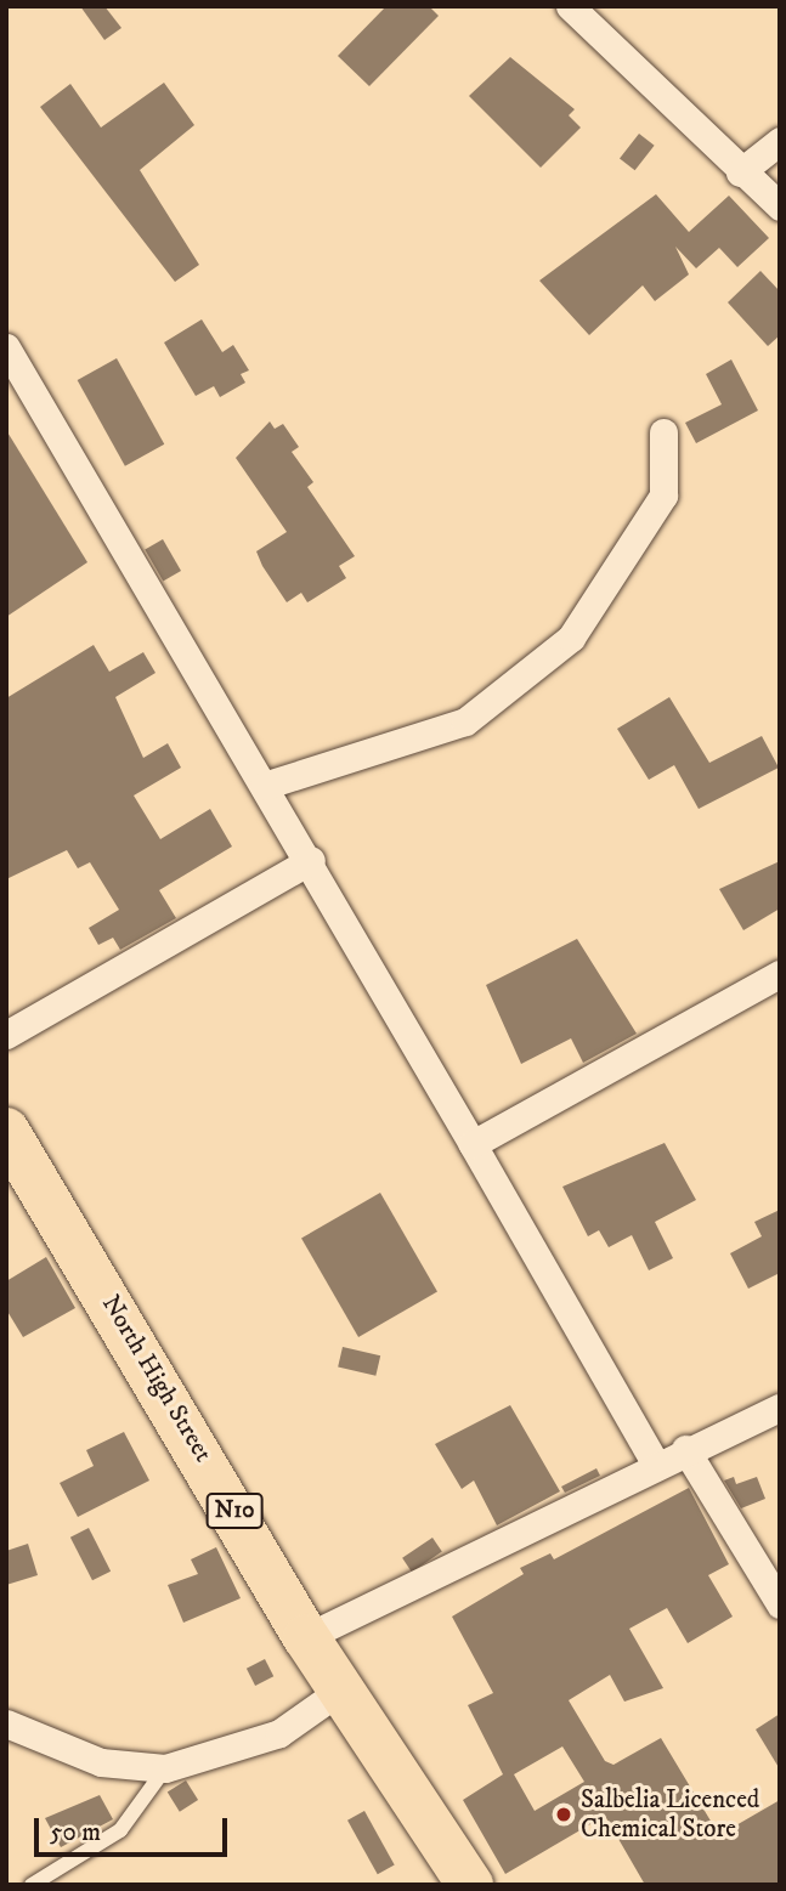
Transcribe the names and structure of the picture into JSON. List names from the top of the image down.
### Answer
{
  "streets": {
    "highway": ["North High Street", "N10"]
  },
  "places": ["Salbelia Licenced Chemical Store"],
  "scale_bar": "50 m"
}
